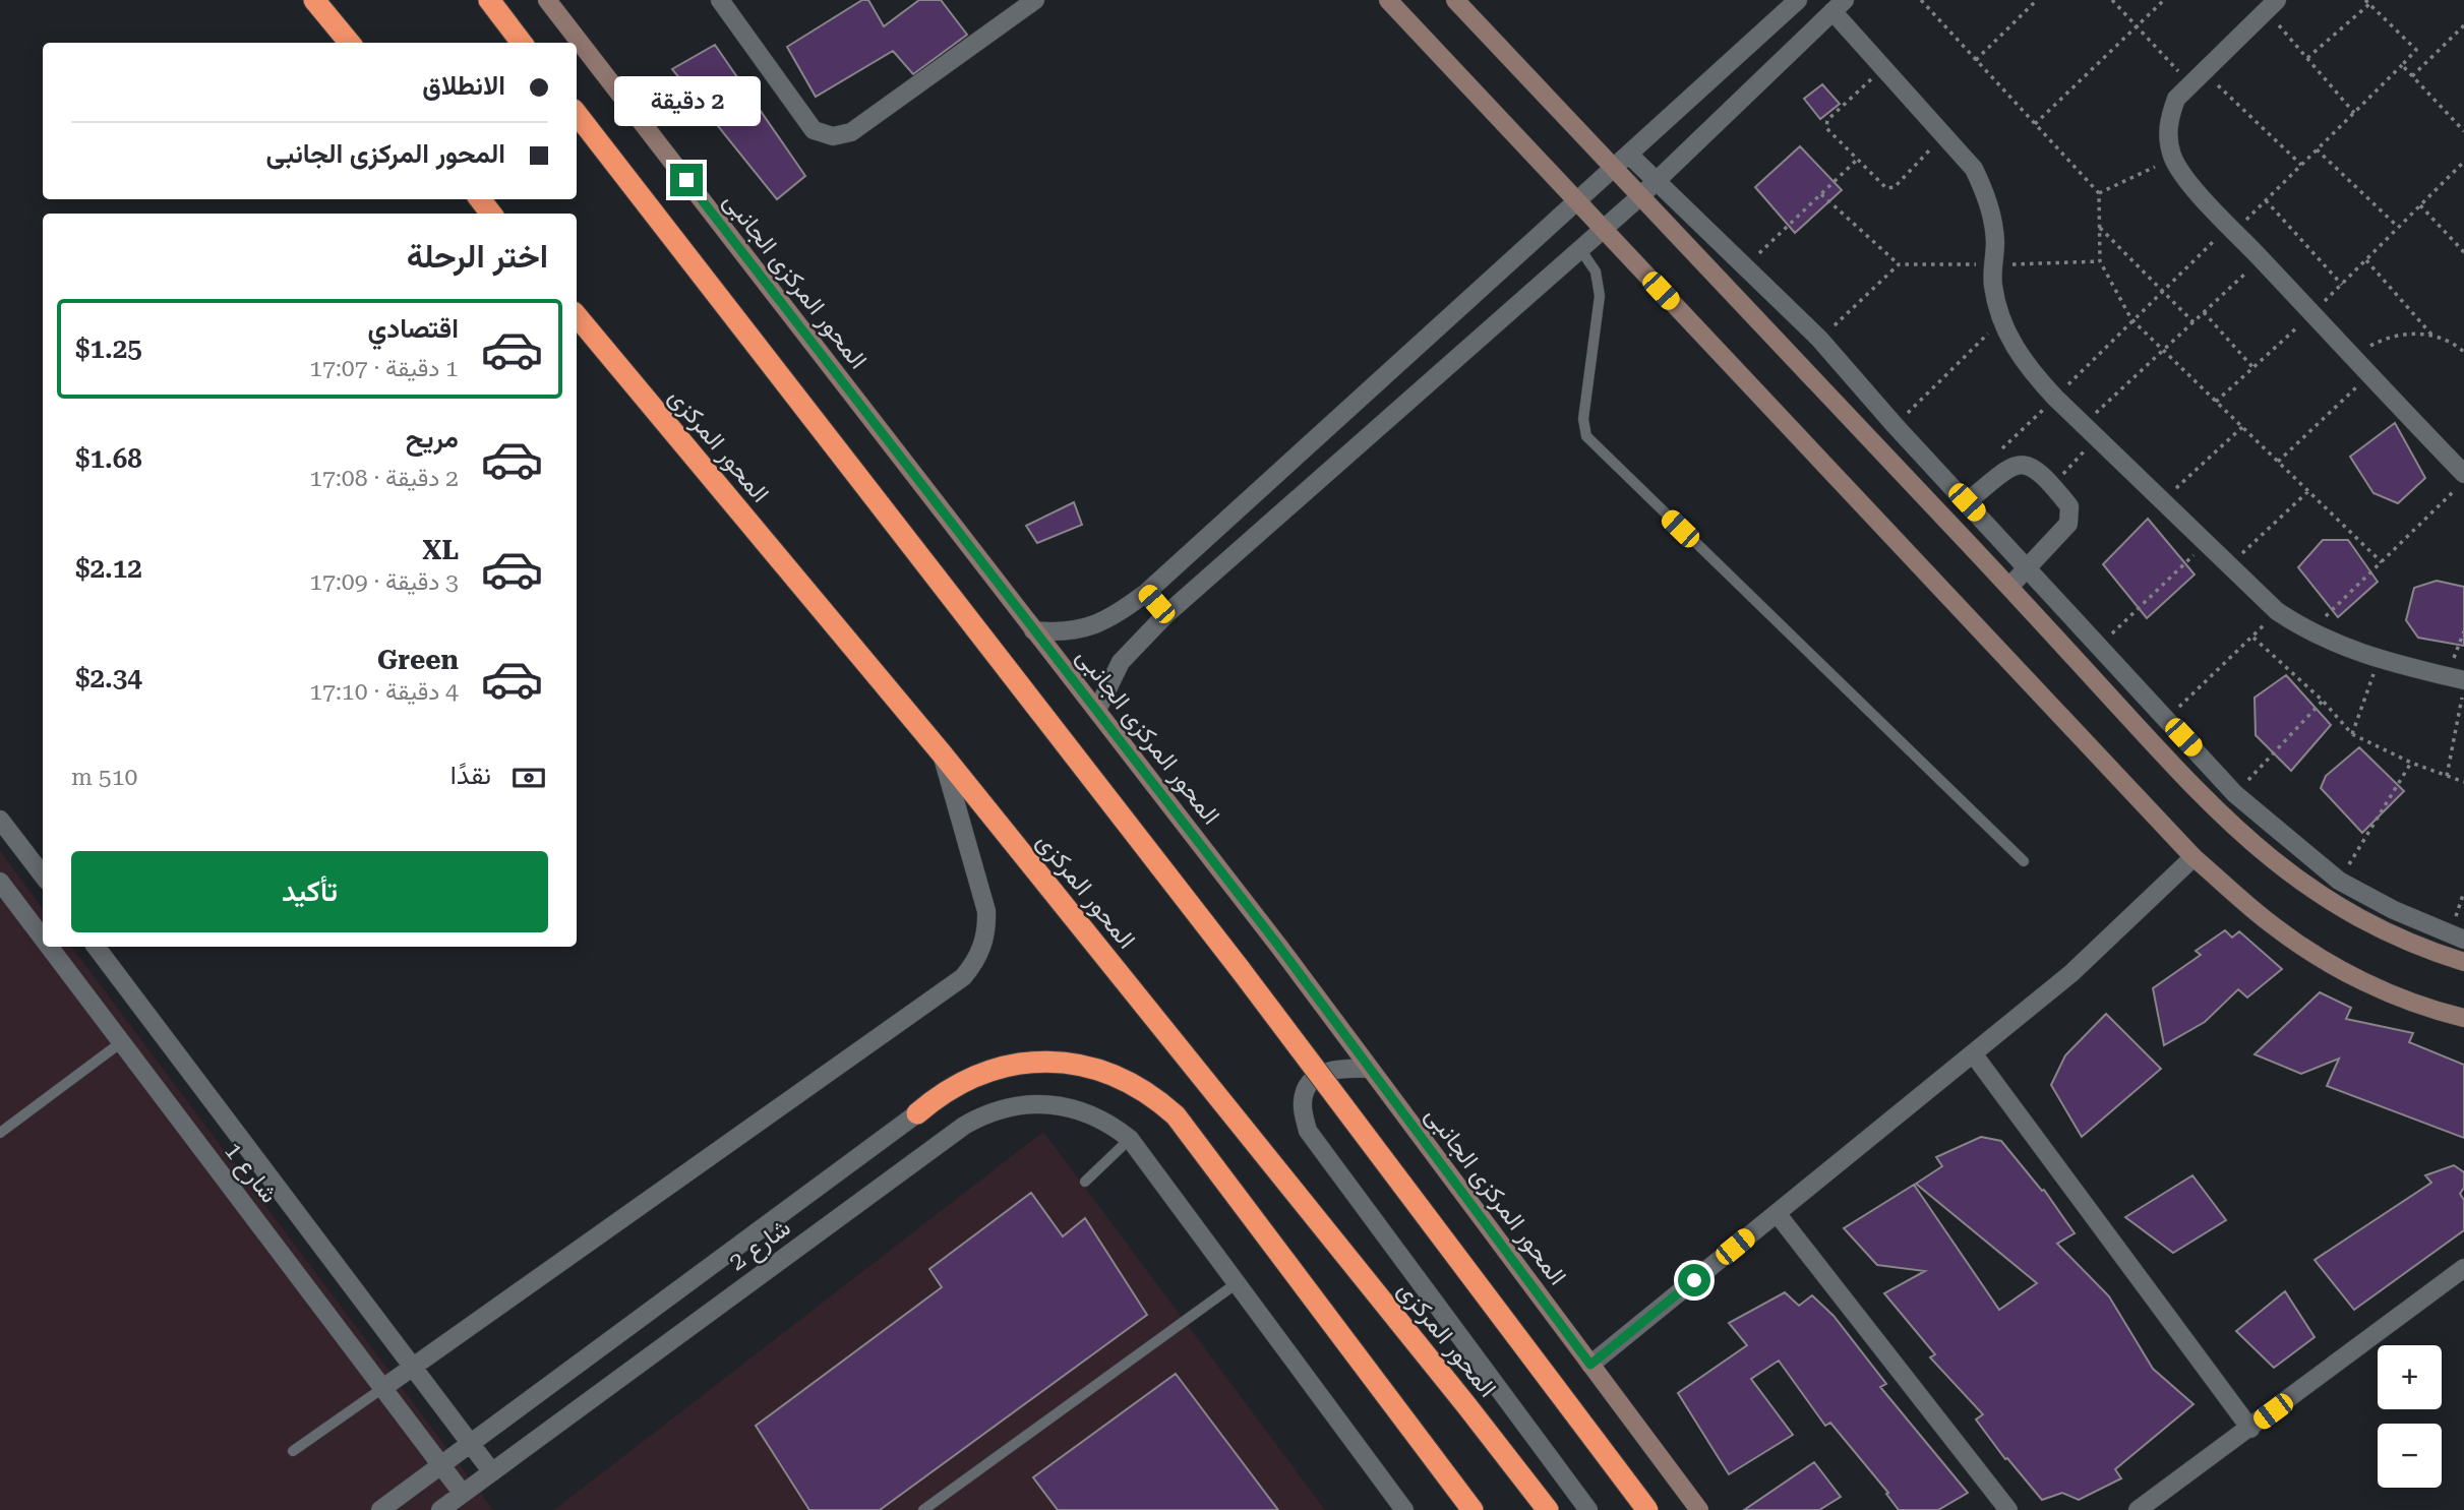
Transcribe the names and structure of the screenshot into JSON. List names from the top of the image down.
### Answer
{
  "streets": {
    "highway": ["المحور المركزى"],
    "street": ["المحور المركزى الجانبى", "شارع 1", "شارع 2"]
  },
  "crossings": [
    ["شارع 1", "شارع 2"]
  ],
  "page": {
    "banner": ["الانطلاق", "المحور المركزى الجانبى"],
    "bubble": "2 دقيقة",
    "heading": "اختر الرحلة",
    "list": [
      {
        "name": "اقتصادي",
        "note": "1 دقيقة · 17:07",
        "value": "$1.25"
      },
      {
        "name": "مريح",
        "note": "2 دقيقة · 17:08",
        "value": "$1.68"
      },
      {
        "name": "XL",
        "note": "3 دقيقة · 17:09",
        "value": "$2.12"
      },
      {
        "name": "Green",
        "note": "4 دقيقة · 17:10",
        "value": "$2.34"
      }
    ],
    "pay": ["نقدًا", "510 m"],
    "buttons": "تأكيد",
    "map_buttons": ["+", "−"]
  }
}
